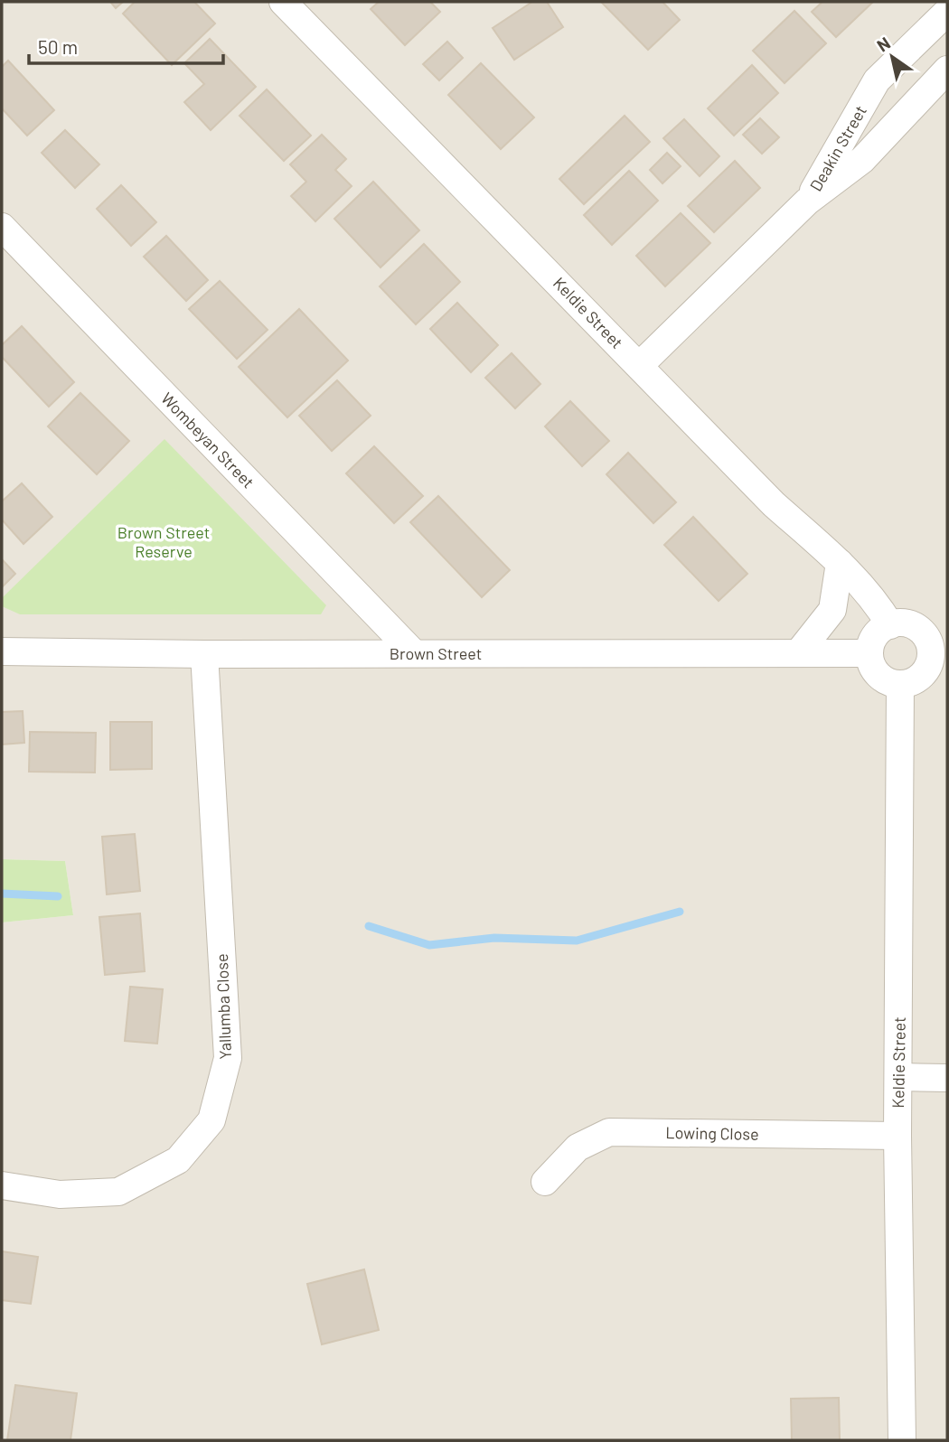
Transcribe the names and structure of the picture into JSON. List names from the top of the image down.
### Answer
{
  "streets": {
    "street": [
      "Deakin Street",
      "Keldie Street",
      "Wombeyan Street",
      "Brown Street",
      "Yallumba Close",
      "Lowing Close"
    ]
  },
  "crossings": [
    ["Deakin Street", "Keldie Street"],
    ["Keldie Street", "Brown Street"],
    ["Keldie Street", "Lowing Close"],
    ["Wombeyan Street", "Brown Street"],
    ["Brown Street", "Yallumba Close"]
  ],
  "parks": ["Brown Street Reserve"],
  "scale_bar": "50 m",
  "north": "top left"
}
